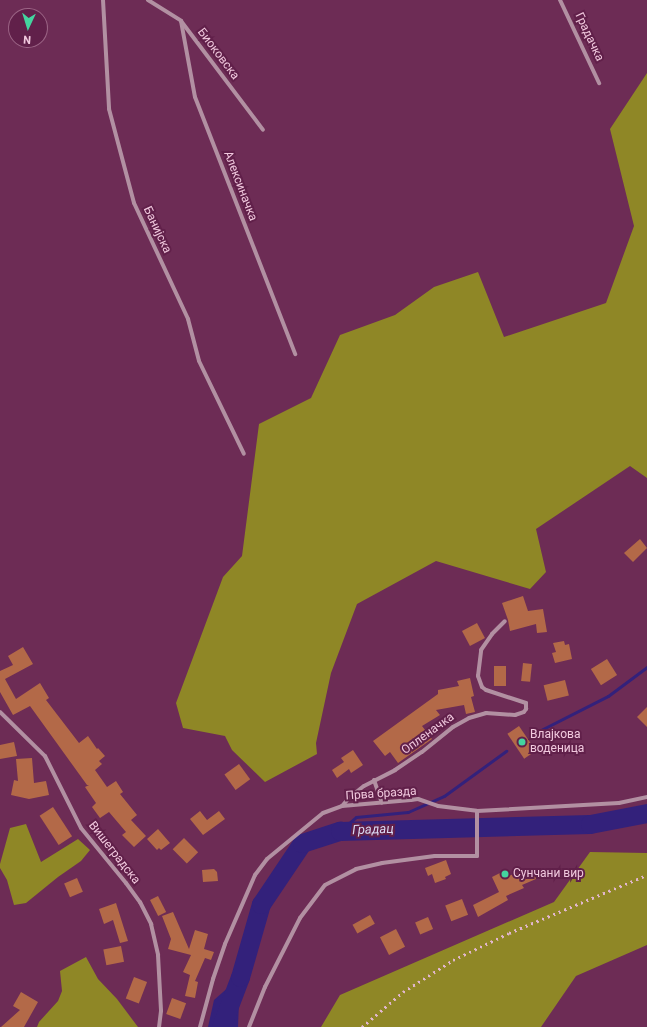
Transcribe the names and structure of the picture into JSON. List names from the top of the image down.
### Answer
{
  "streets": {
    "street": [
      "Градачка",
      "Биоковска",
      "Алексиначка",
      "Банијска",
      "Опленачка",
      "Прва бразда",
      "Вишеградска"
    ]
  },
  "crossings": [
    ["Биоковска", "Алексиначка"],
    ["Опленачка", "Прва бразда"]
  ],
  "water": ["Градац"],
  "places": ["Влајкова воденица", "Сунчани вир"],
  "north": "bottom"
}
